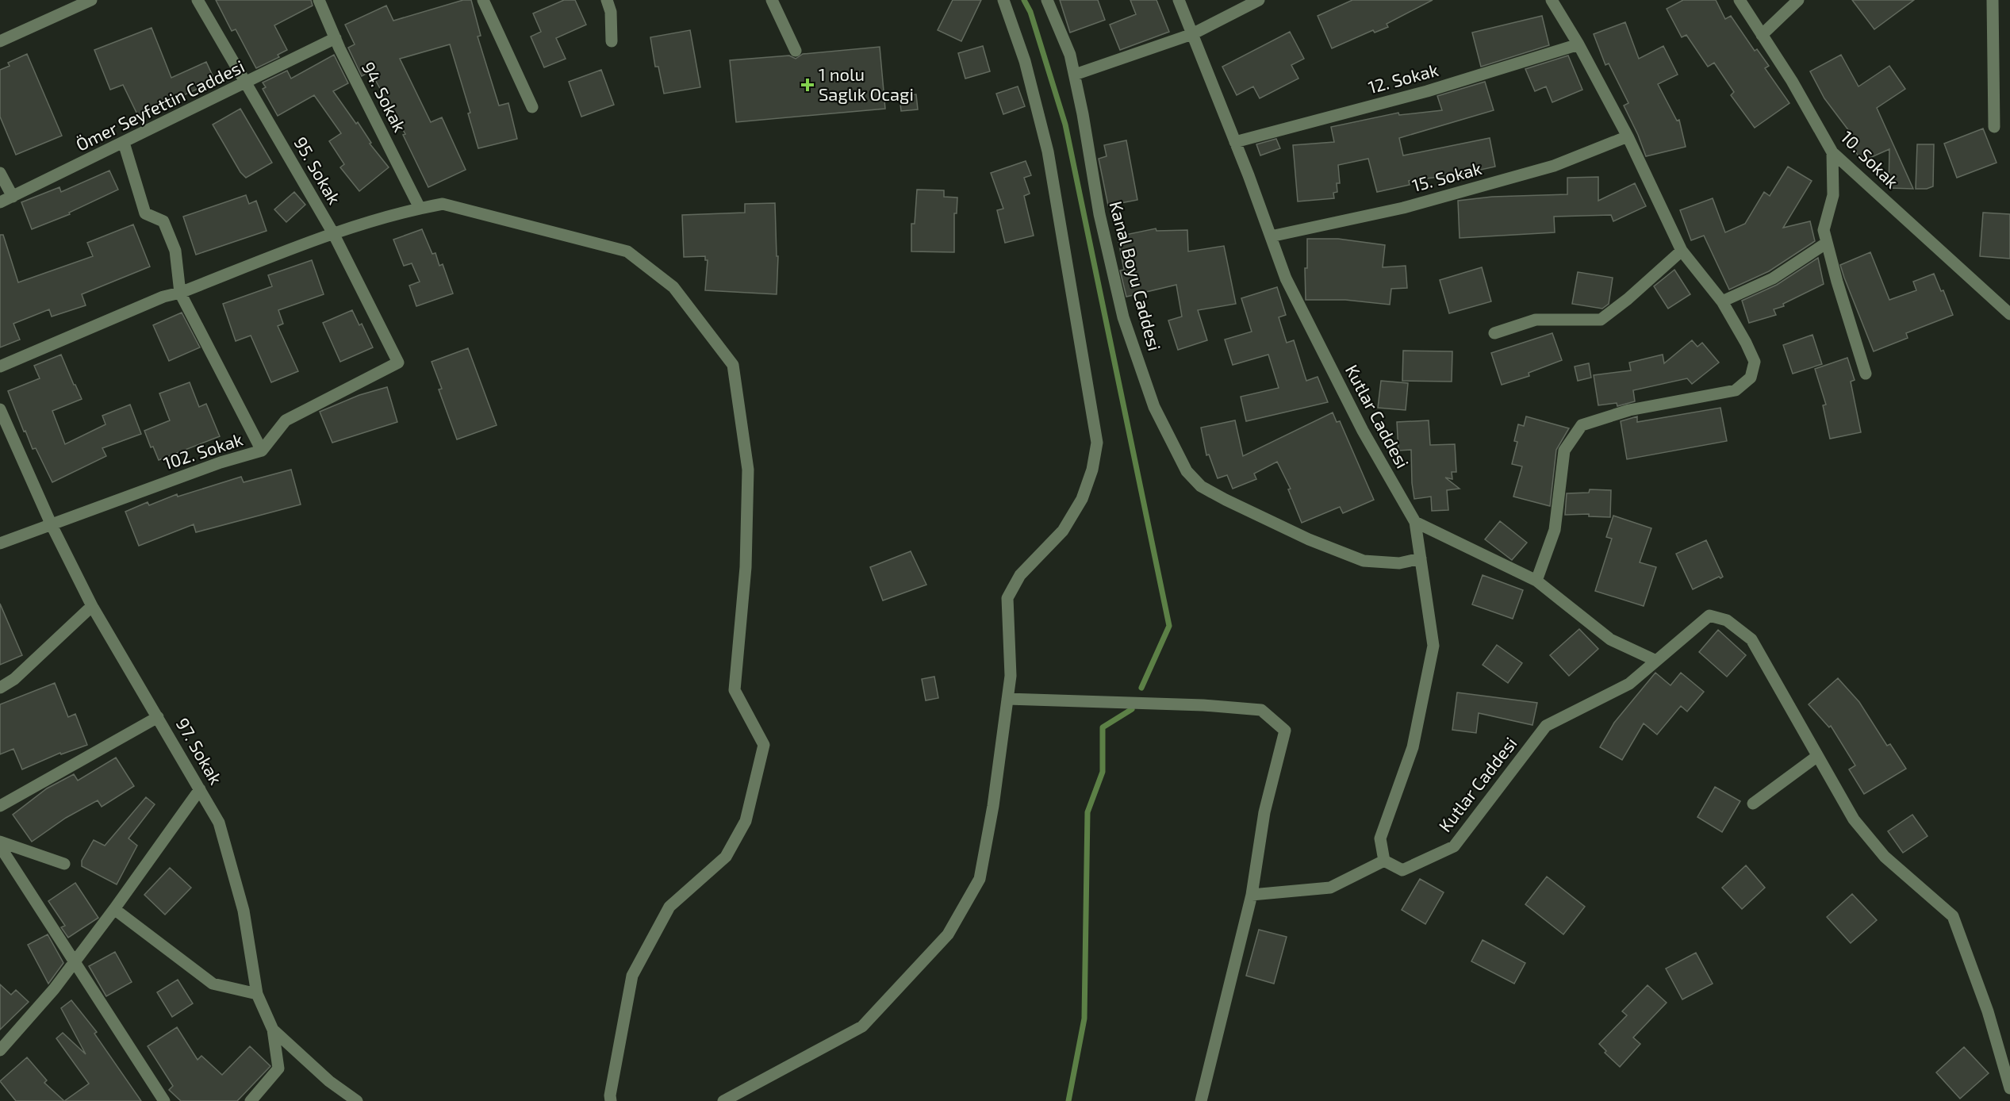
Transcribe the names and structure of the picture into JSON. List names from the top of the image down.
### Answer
{
  "streets": {
    "street": [
      "12. Sokak",
      "94. Sokak",
      "Ömer Seyfettin Caddesi",
      "10. Sokak",
      "95. Sokak",
      "15. Sokak",
      "Kanal Boyu Caddesi",
      "Kutlar Caddesi",
      "102. Sokak",
      "97. Sokak"
    ]
  },
  "crossings": [
    ["12. Sokak", "Kutlar Caddesi"],
    ["94. Sokak", "Ömer Seyfettin Caddesi"],
    ["Ömer Seyfettin Caddesi", "95. Sokak"],
    ["95. Sokak", "102. Sokak"],
    ["15. Sokak", "Kutlar Caddesi"],
    ["Kanal Boyu Caddesi", "Kutlar Caddesi"],
    ["102. Sokak", "97. Sokak"]
  ],
  "places": {
    "health": ["1 nolu Saglık Ocagi"]
  }
}
